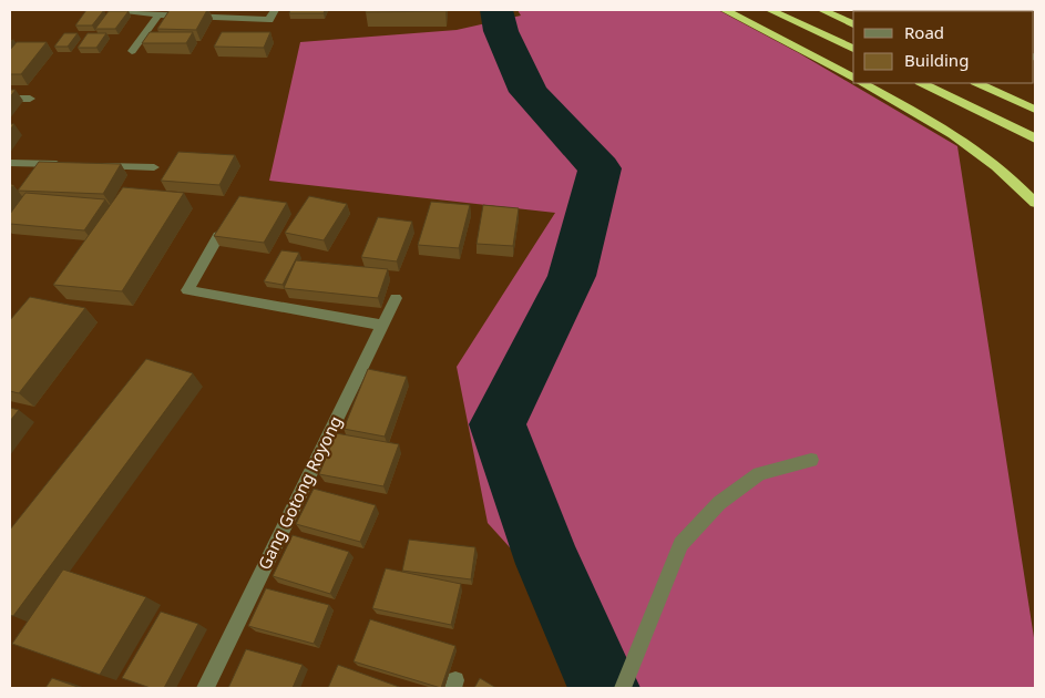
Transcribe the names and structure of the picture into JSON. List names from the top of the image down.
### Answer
{
  "streets": {
    "street": ["Gang Gotong Royong"]
  },
  "legend": ["Road", "Building"]
}
